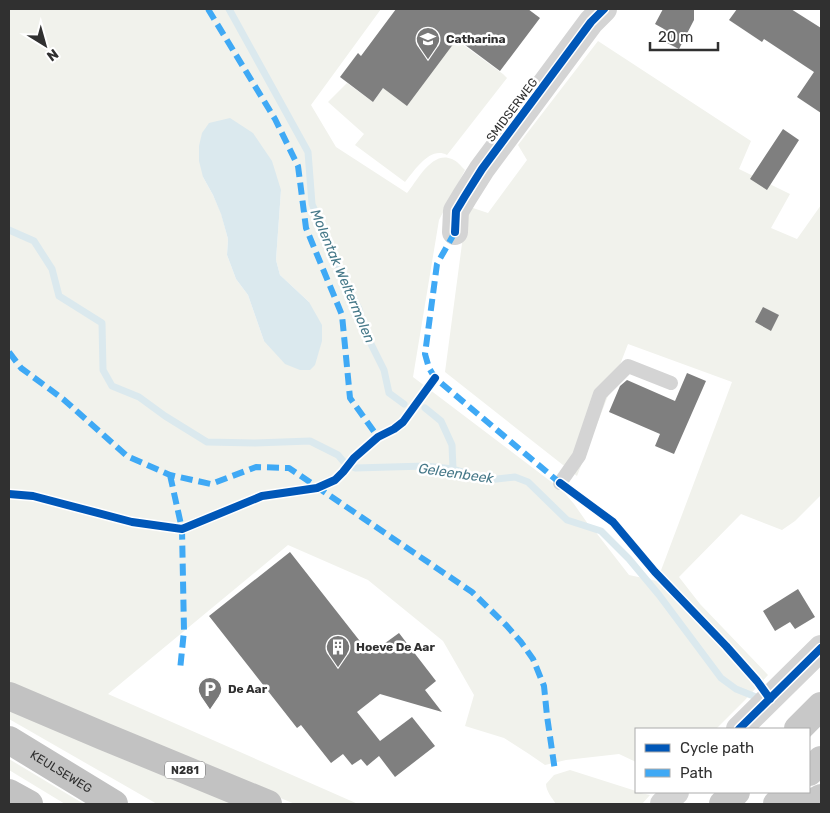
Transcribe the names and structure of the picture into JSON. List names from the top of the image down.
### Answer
{
  "streets": {
    "highway": ["N281", "KEULSEWEG"],
    "street": ["SMIDSERWEG"]
  },
  "water": ["Molentak Weltermolen", "Geleenbeek"],
  "places": {
    "school or university": ["Catharina"],
    "building": ["Hoeve De Aar"],
    "parking": ["De Aar"]
  },
  "legend": ["Cycle path", "Path"],
  "scale_bar": "20 m",
  "north": "bottom right"
}
